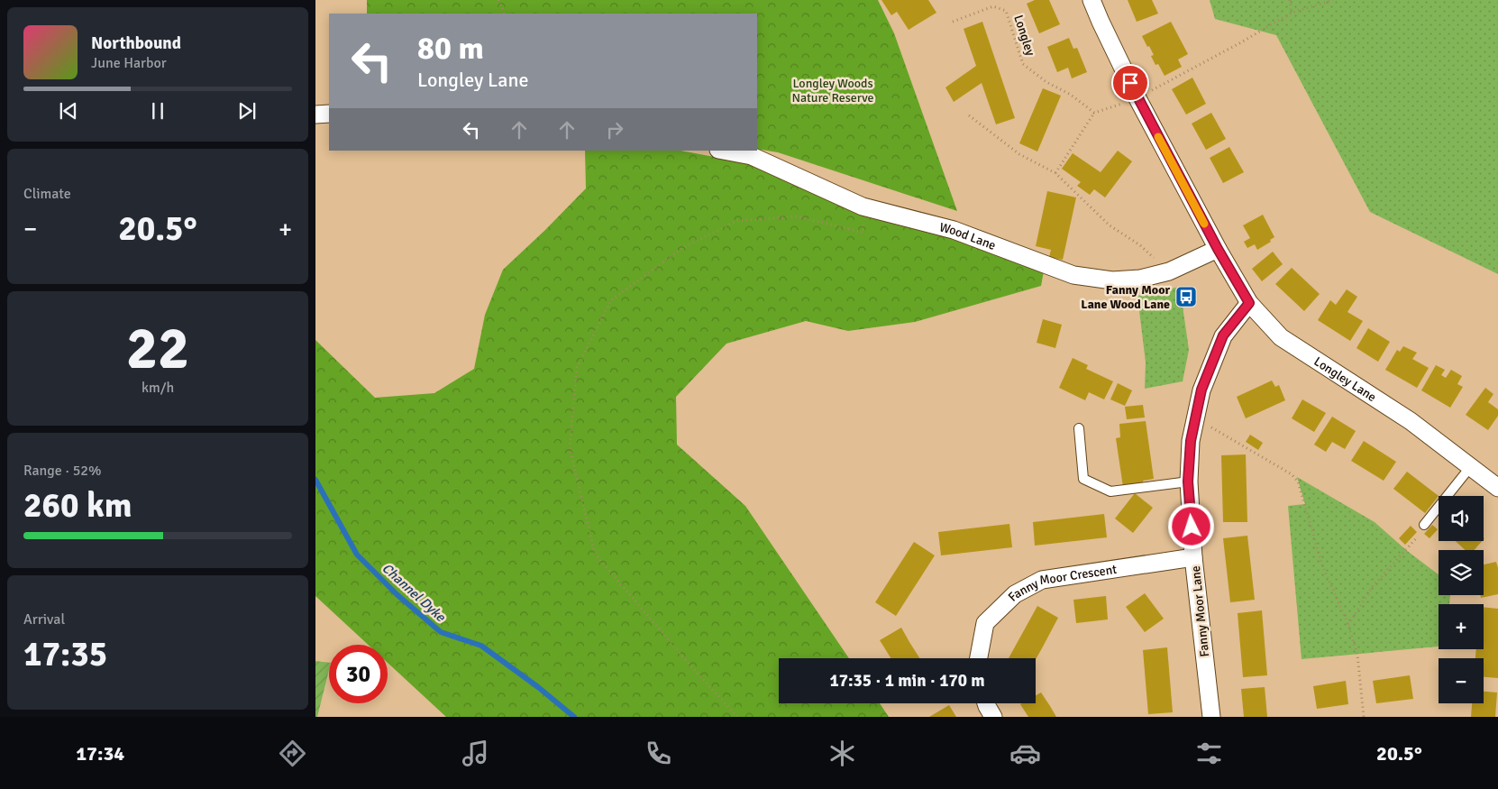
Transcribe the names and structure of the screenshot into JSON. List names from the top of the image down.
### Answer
{
  "streets": {
    "street": [
      "Wood Lane",
      "Longley Lane",
      "Fanny Moor Crescent",
      "Fanny Moor Lane"
    ],
    "path": ["Longley"]
  },
  "crossings": [
    ["Wood Lane", "Longley Lane"],
    ["Longley Lane", "Fanny Moor Lane"],
    ["Fanny Moor Crescent", "Fanny Moor Lane"]
  ],
  "water": ["Channel Dyke"],
  "parks": ["Longley Woods Nature Reserve"],
  "places": {
    "bus stop": ["Fanny Moor Lane Wood Lane"]
  },
  "page": {
    "turn": ["80 m", "Longley Lane"],
    "song": ["Northbound", "June Harbor"],
    "tile": [
      "Climate",
      ["22", "km/h"],
      ["Range · 52%", "260 km"],
      ["Arrival", "17:35"]
    ],
    "heat": ["−", "20.5°", "+"],
    "map_buttons": ["+", "−"],
    "limit": "30",
    "trip": "17:35 · 1 min · 170 m",
    "tabs": ["17:34", "20.5°"]
  }
}
